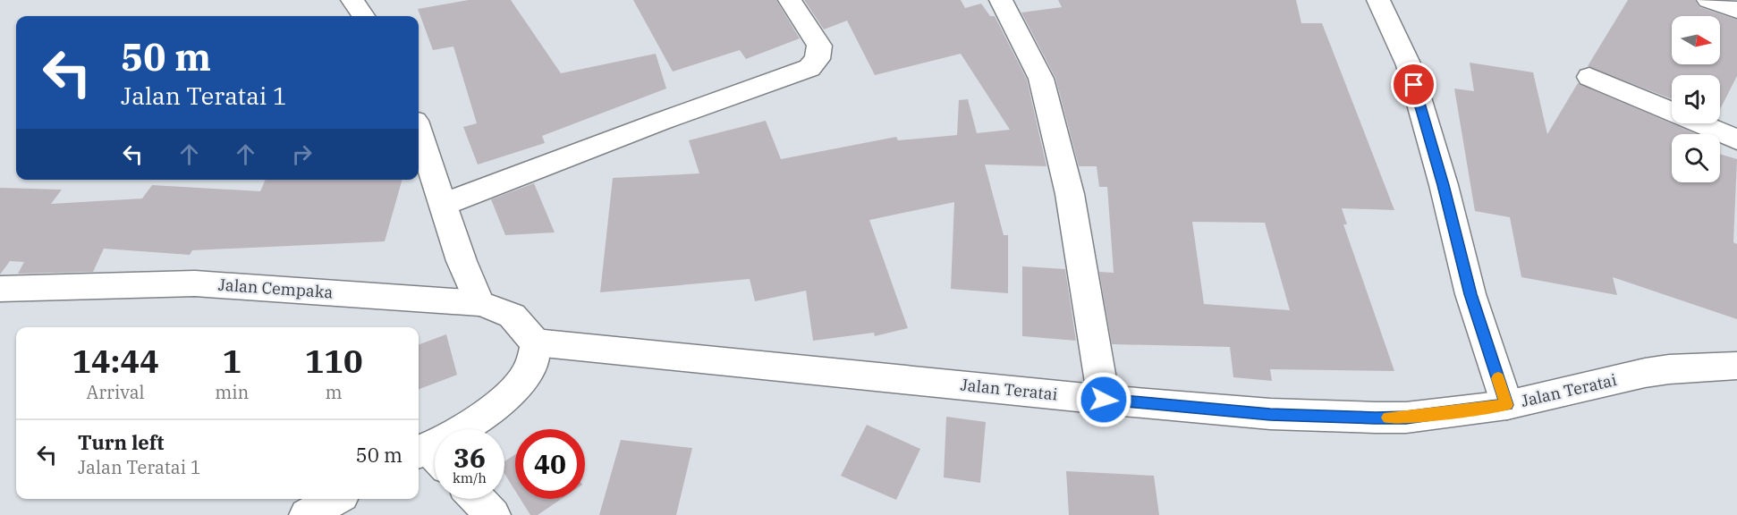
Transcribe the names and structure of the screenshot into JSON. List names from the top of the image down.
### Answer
{
  "streets": {
    "street": ["Jalan Cempaka", "Jalan Teratai"]
  },
  "crossings": [
    ["Jalan Cempaka", "Jalan Teratai"]
  ],
  "north": "right",
  "page": {
    "turn": ["50 m", "Jalan Teratai 1"],
    "eta": [
      "14:44",
      "Arrival",
      "1",
      "min",
      "110",
      "m"
    ],
    "list": [
      {
        "name": "Turn left",
        "note": "Jalan Teratai 1",
        "value": "50 m"
      }
    ],
    "speed": "36 km/h",
    "limit": "40"
  }
}
